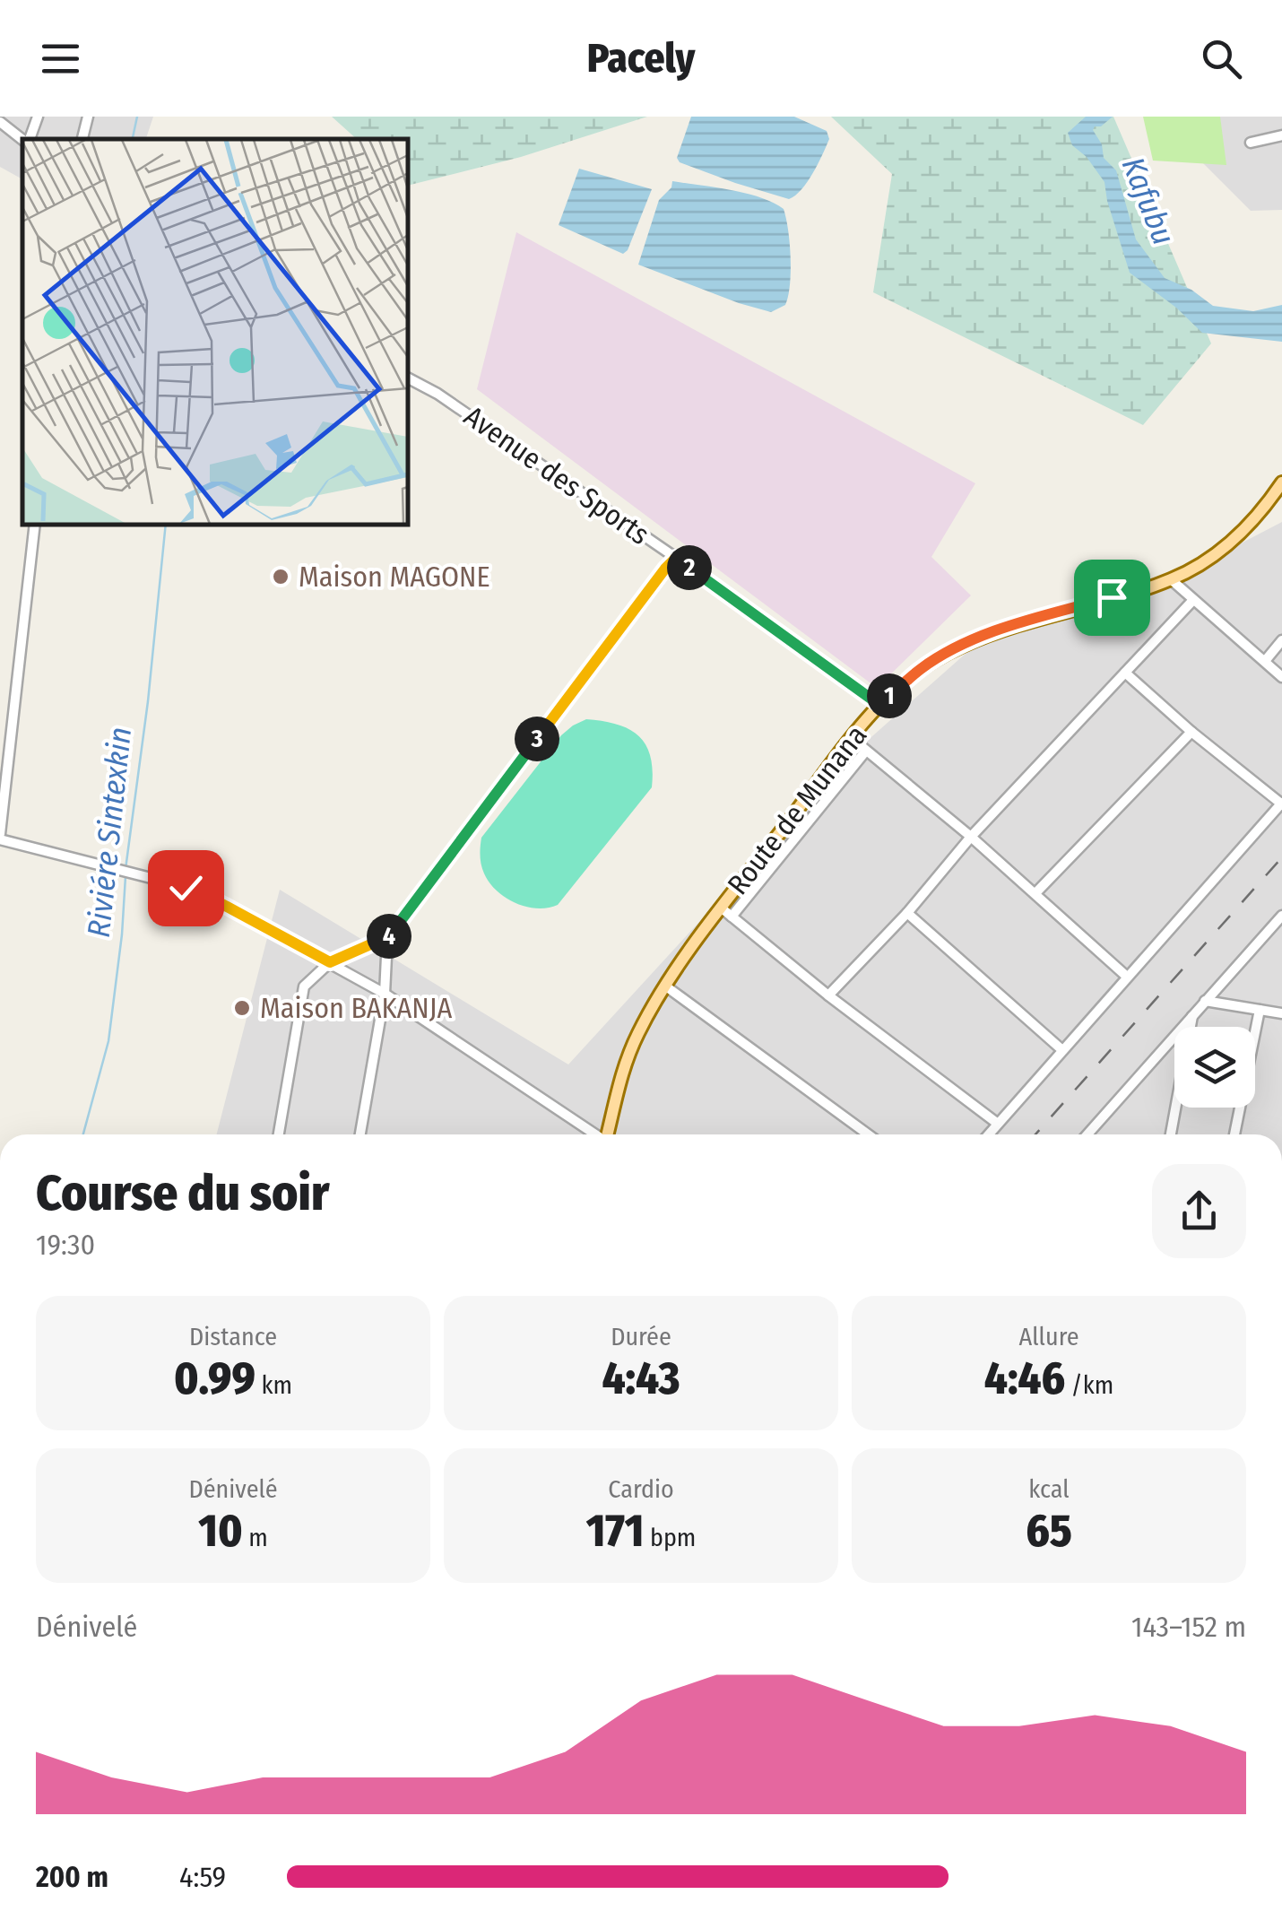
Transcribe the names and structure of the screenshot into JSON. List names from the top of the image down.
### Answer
{
  "streets": {
    "main road": ["Route de Munana"],
    "street": ["Avenue des Sports"]
  },
  "crossings": [
    ["Avenue des Sports", "Route de Munana"]
  ],
  "water": ["Kafubu", "Riviére Sintexkin"],
  "places": ["Maison MAGONE", "Maison BAKANJA"],
  "page": {
    "header": "Pacely",
    "pins": [
      "2",
      "1",
      "3",
      "4"
    ],
    "heading": ["Course du soir", "19:30"],
    "stats": [
      ["Distance", "0.99 km"],
      ["Durée", "4:43"],
      ["Allure", "4:46 /km"],
      ["Dénivelé", "10 m"],
      ["Cardio", "171 bpm"],
      ["kcal", "65"]
    ],
    "chart": ["Dénivelé", "143–152 m"],
    "list": [
      {
        "name": "200 m",
        "note": "4:59"
      }
    ]
  }
}
